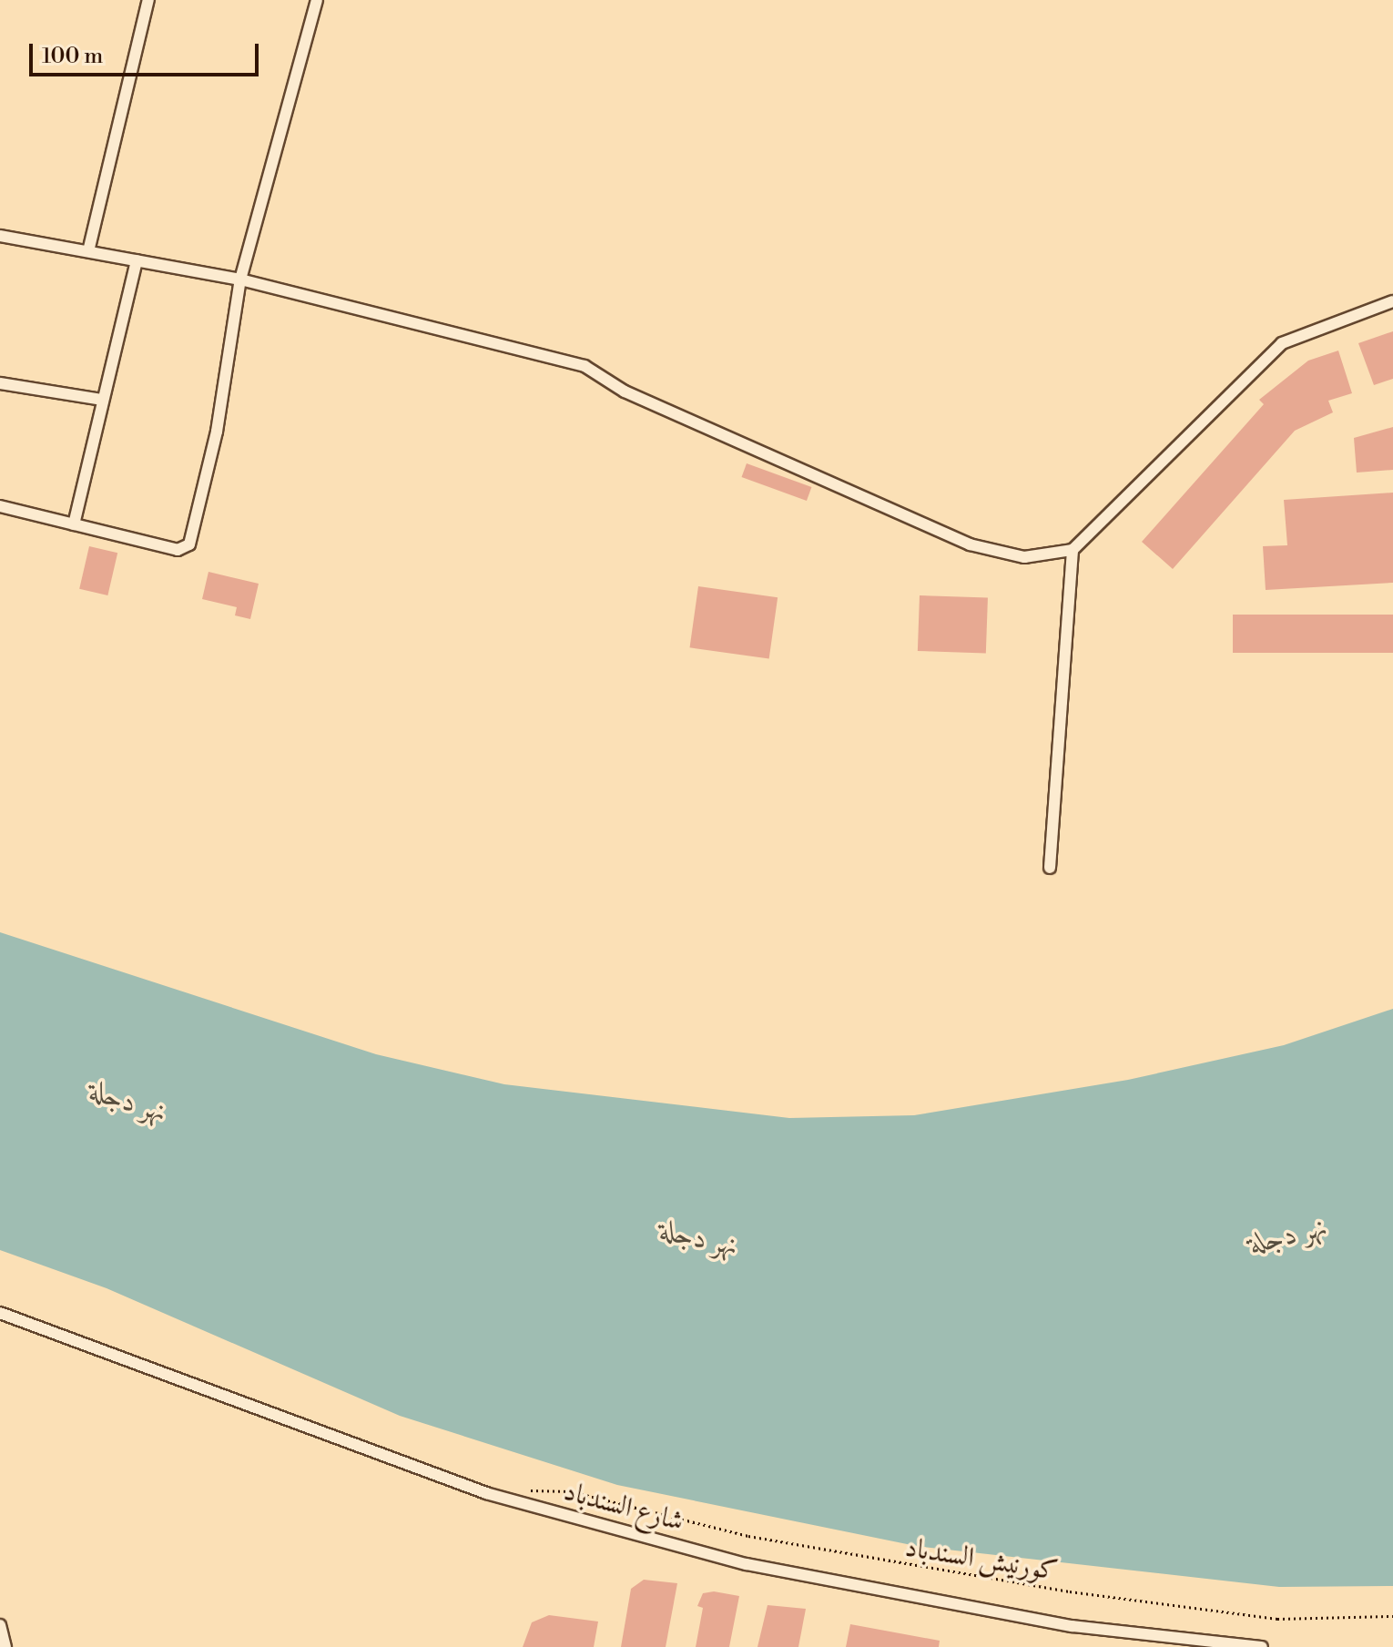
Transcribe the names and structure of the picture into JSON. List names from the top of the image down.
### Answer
{
  "streets": {
    "street": ["شارع السندباد"],
    "path": ["كورنيش السندباد"]
  },
  "water": ["نهر دجلة"],
  "scale_bar": "100 m"
}
